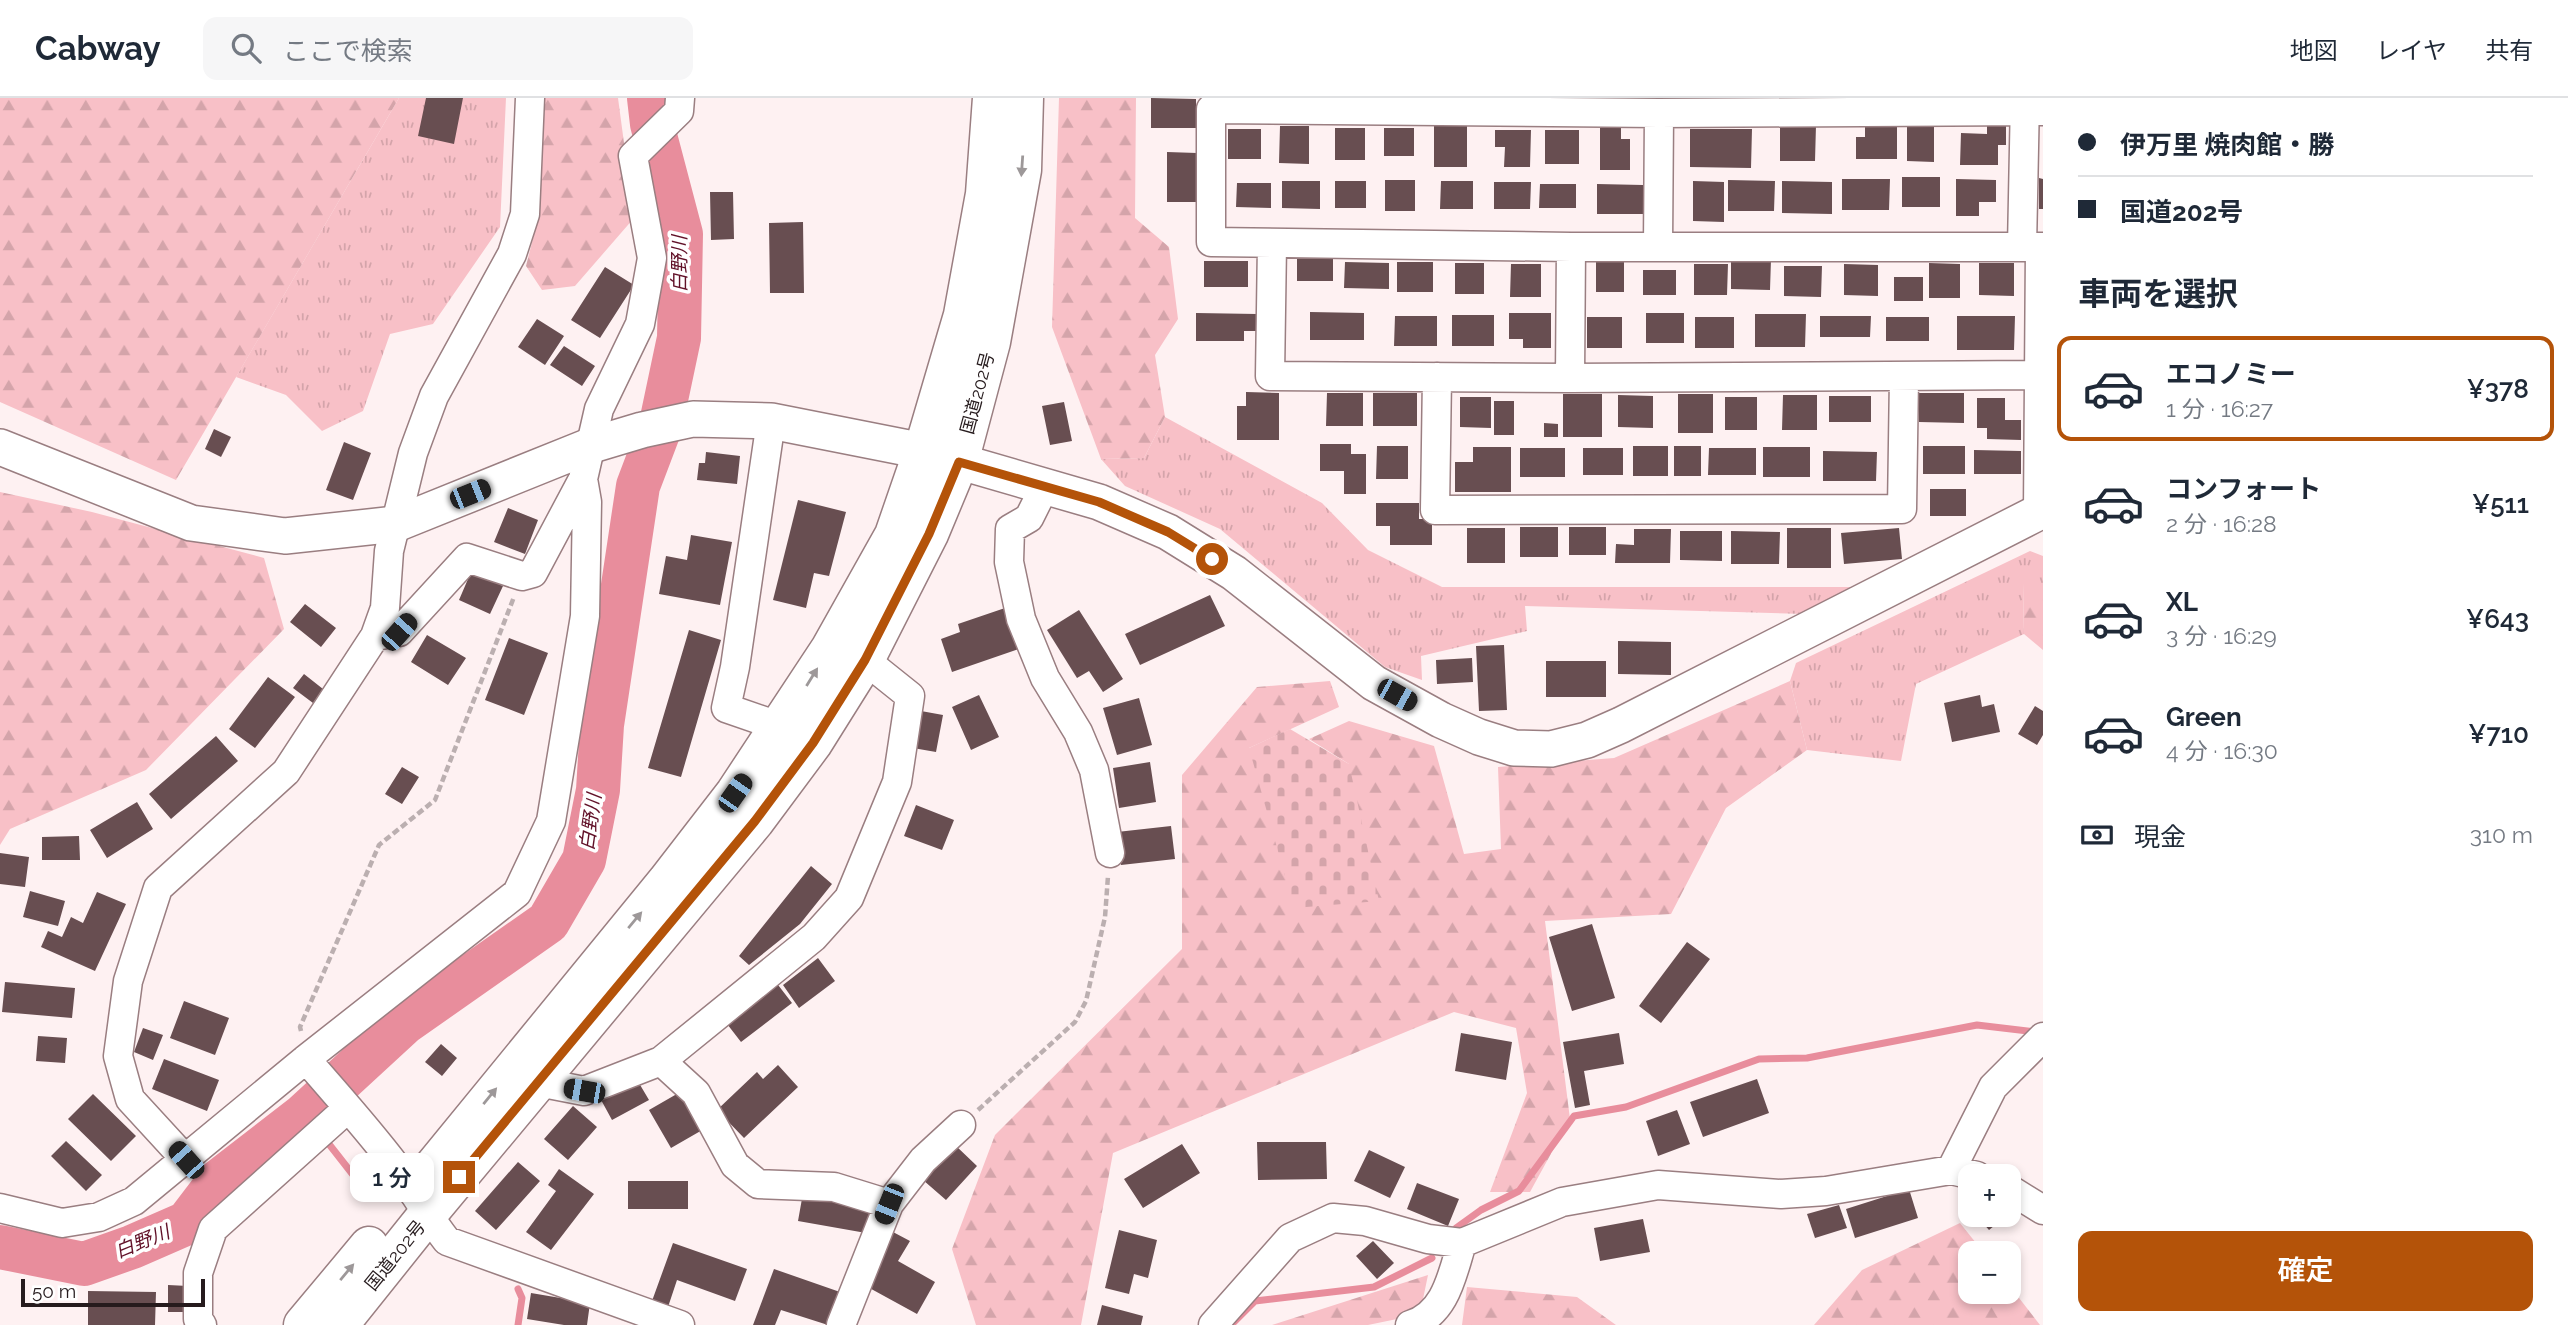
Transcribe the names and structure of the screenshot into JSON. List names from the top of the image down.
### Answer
{
  "streets": {
    "highway": ["国道202号"]
  },
  "water": ["白野川"],
  "scale_bar": "50 m",
  "page": {
    "header": "Cabway",
    "search": "ここで検索",
    "nav": ["地図", "レイヤ", "共有"],
    "banner": ["伊万里 焼肉館・勝", "国道202号"],
    "heading": "車両を選択",
    "list": [
      {
        "name": "エコノミー",
        "note": "1 分 · 16:27",
        "value": "¥378"
      },
      {
        "name": "コンフォート",
        "note": "2 分 · 16:28",
        "value": "¥511"
      },
      {
        "name": "XL",
        "note": "3 分 · 16:29",
        "value": "¥643"
      },
      {
        "name": "Green",
        "note": "4 分 · 16:30",
        "value": "¥710"
      }
    ],
    "pay": ["現金", "310 m"],
    "bubble": "1 分",
    "map_buttons": ["+", "−"],
    "buttons": "確定",
    "scale": "50 m"
  }
}
